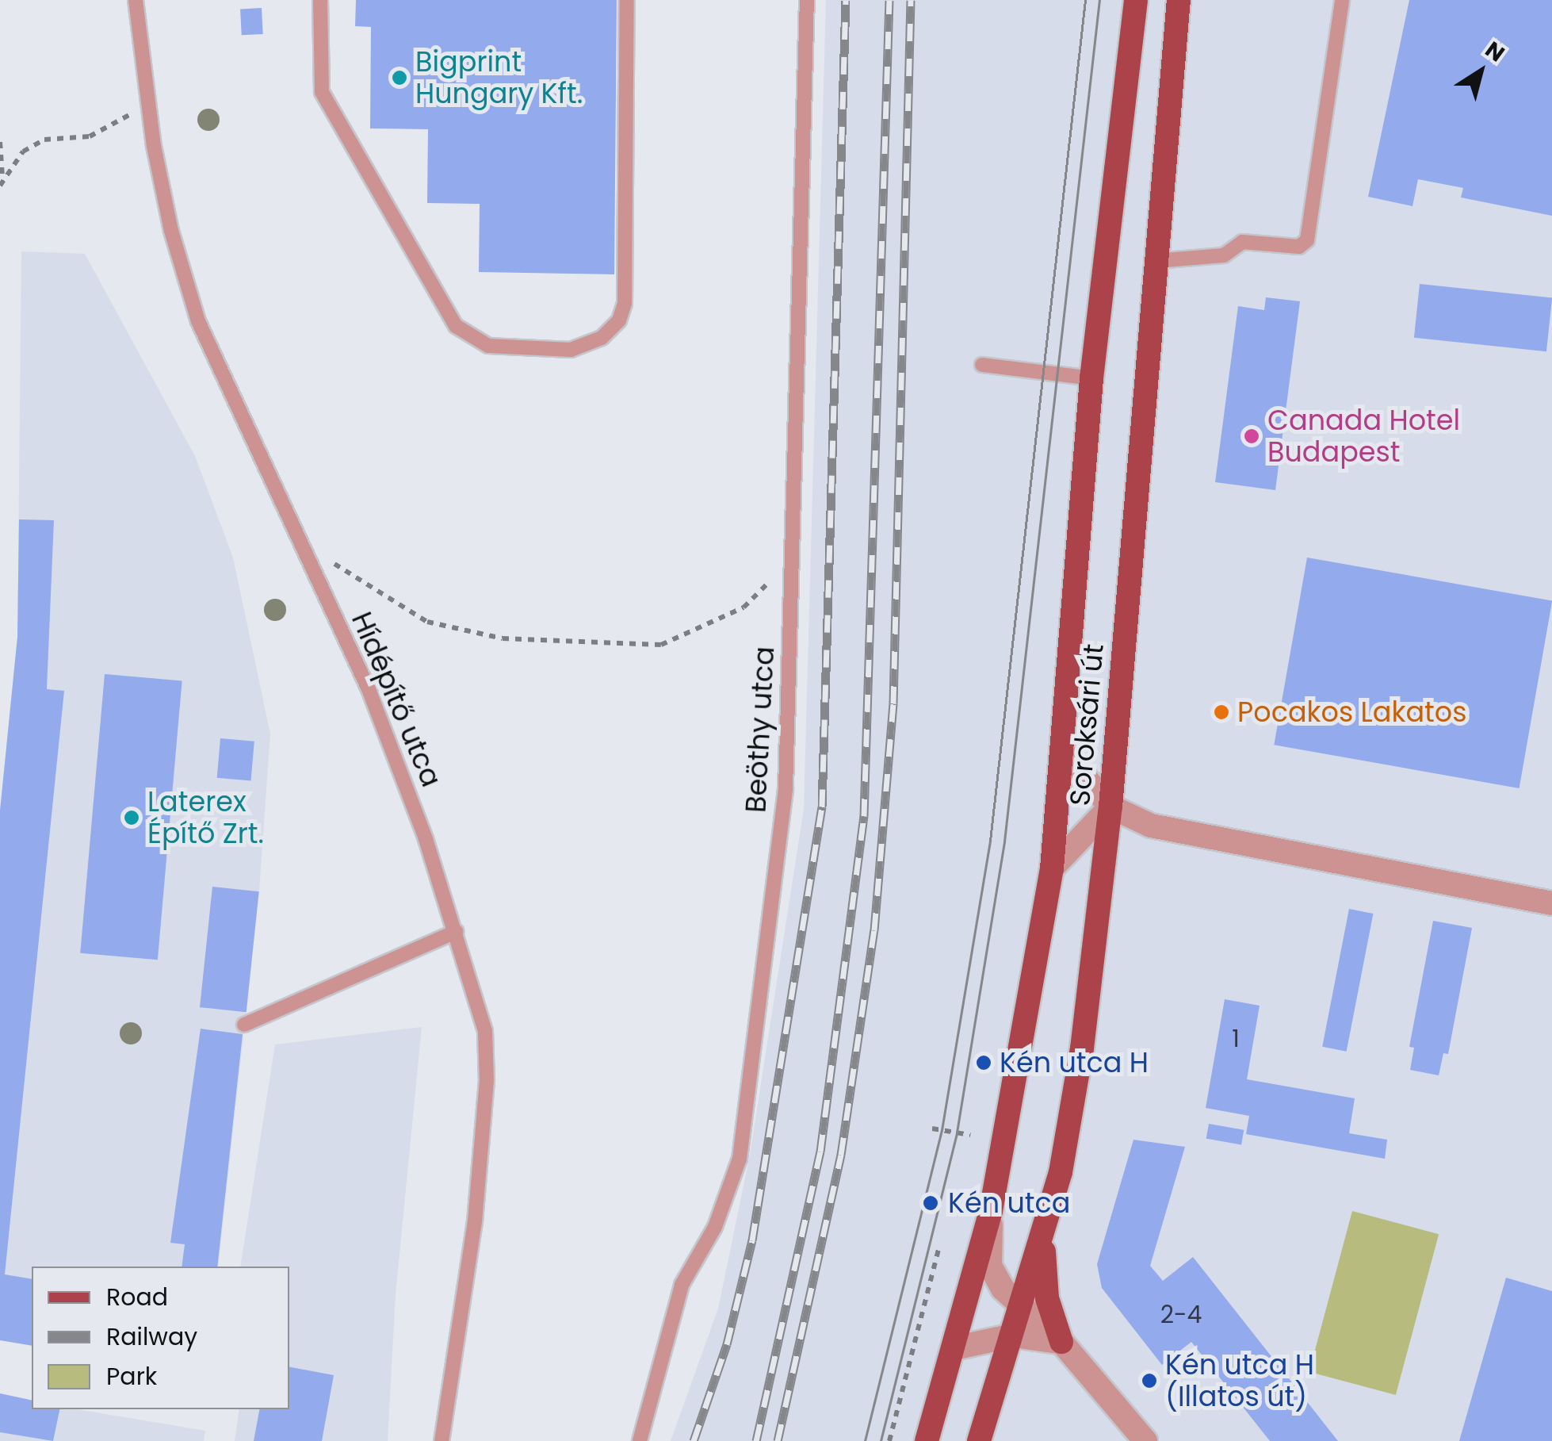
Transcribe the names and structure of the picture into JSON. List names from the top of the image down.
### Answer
{
  "streets": {
    "main road": ["Soroksári út"],
    "lane": ["Hídépítő utca", "Beöthy utca"]
  },
  "places": [
    "Bigprint Hungary Kft.",
    "Canada Hotel Budapest",
    "Pocakos Lakatos",
    "Laterex Építő Zrt.",
    "Kén utca H",
    "Kén utca",
    "Kén utca H (Illatos út)"
  ],
  "house_numbers": ["1", "2-4"],
  "legend": ["Road", "Railway", "Park"],
  "north": "top right"
}
